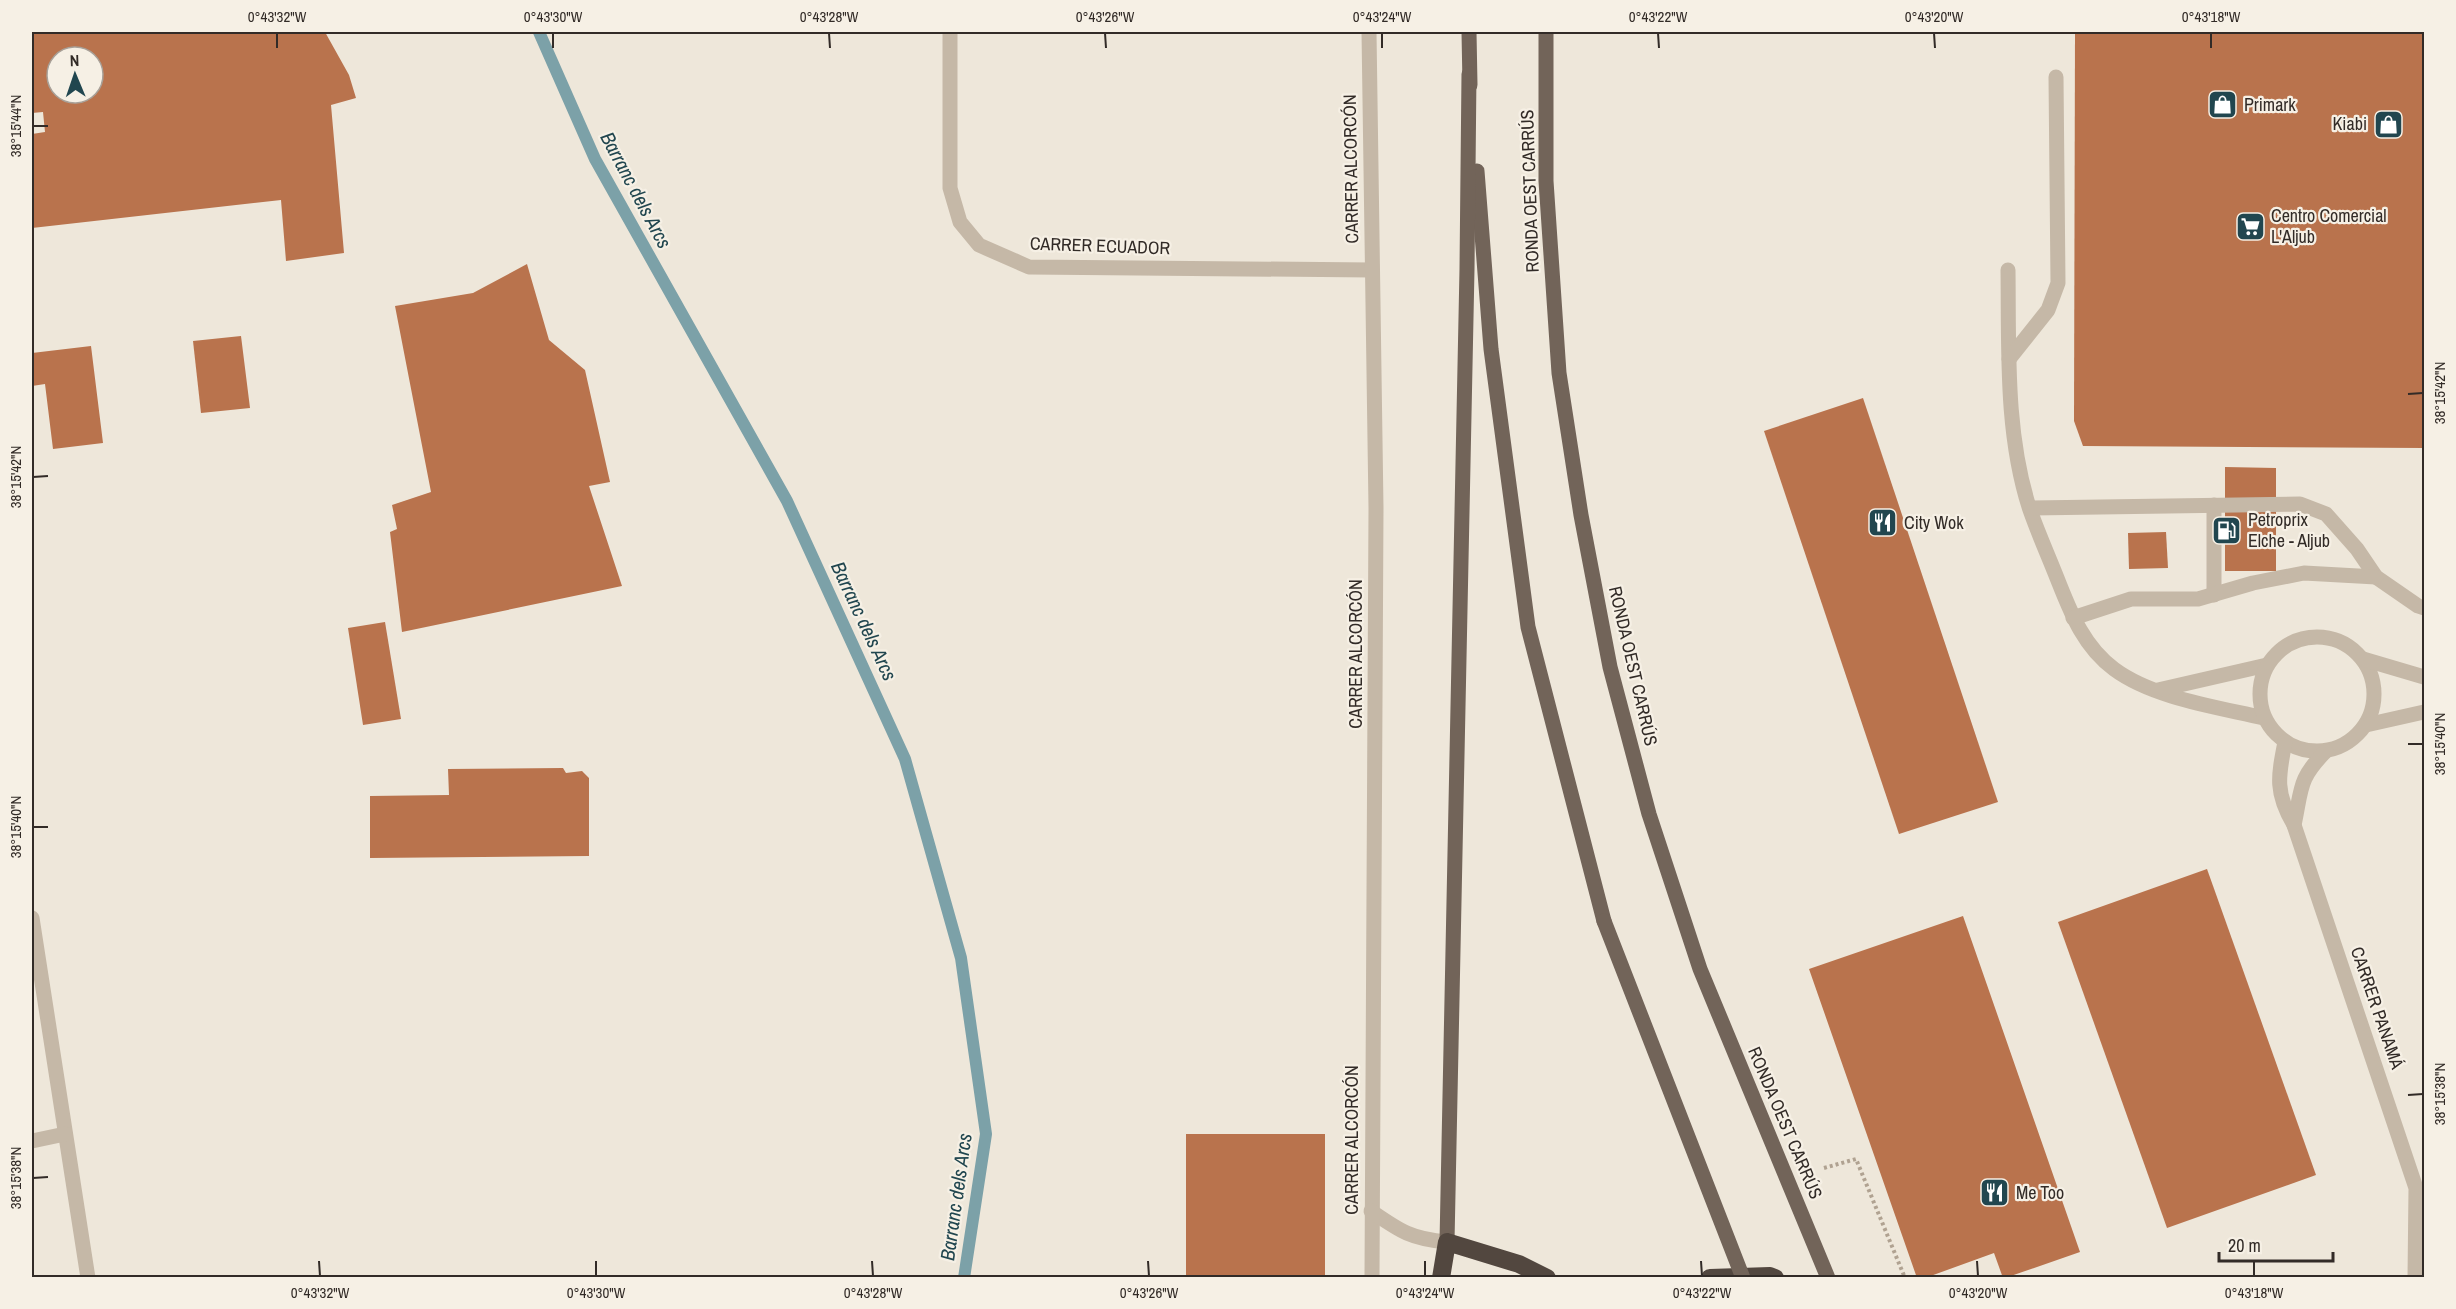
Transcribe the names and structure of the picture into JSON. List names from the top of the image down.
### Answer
{
  "streets": {
    "main road": ["RONDA OEST CARRÚS"],
    "street": ["CARRER ALCORCÓN", "CARRER ECUADOR", "CARRER PANAMÁ"]
  },
  "crossings": [
    ["CARRER ALCORCÓN", "CARRER ECUADOR"]
  ],
  "water": ["Barranc dels Arcs"],
  "places": {
    "shop": ["Primark", "Kiabi"],
    "supermarket": ["Centro Comercial L'Aljub"],
    "restaurant": ["City Wok", "Me Too"],
    "fuel station": ["Petroprix Elche - Aljub"]
  },
  "scale_bar": "20 m",
  "north": "top",
  "coordinates": [
    "0°43'32\"W",
    "0°43'30\"W",
    "0°43'28\"W",
    "0°43'26\"W",
    "0°43'24\"W",
    "0°43'22\"W",
    "0°43'20\"W",
    "0°43'18\"W",
    "38°15'44\"N",
    "38°15'42\"N",
    "38°15'40\"N",
    "38°15'38\"N"
  ]
}
